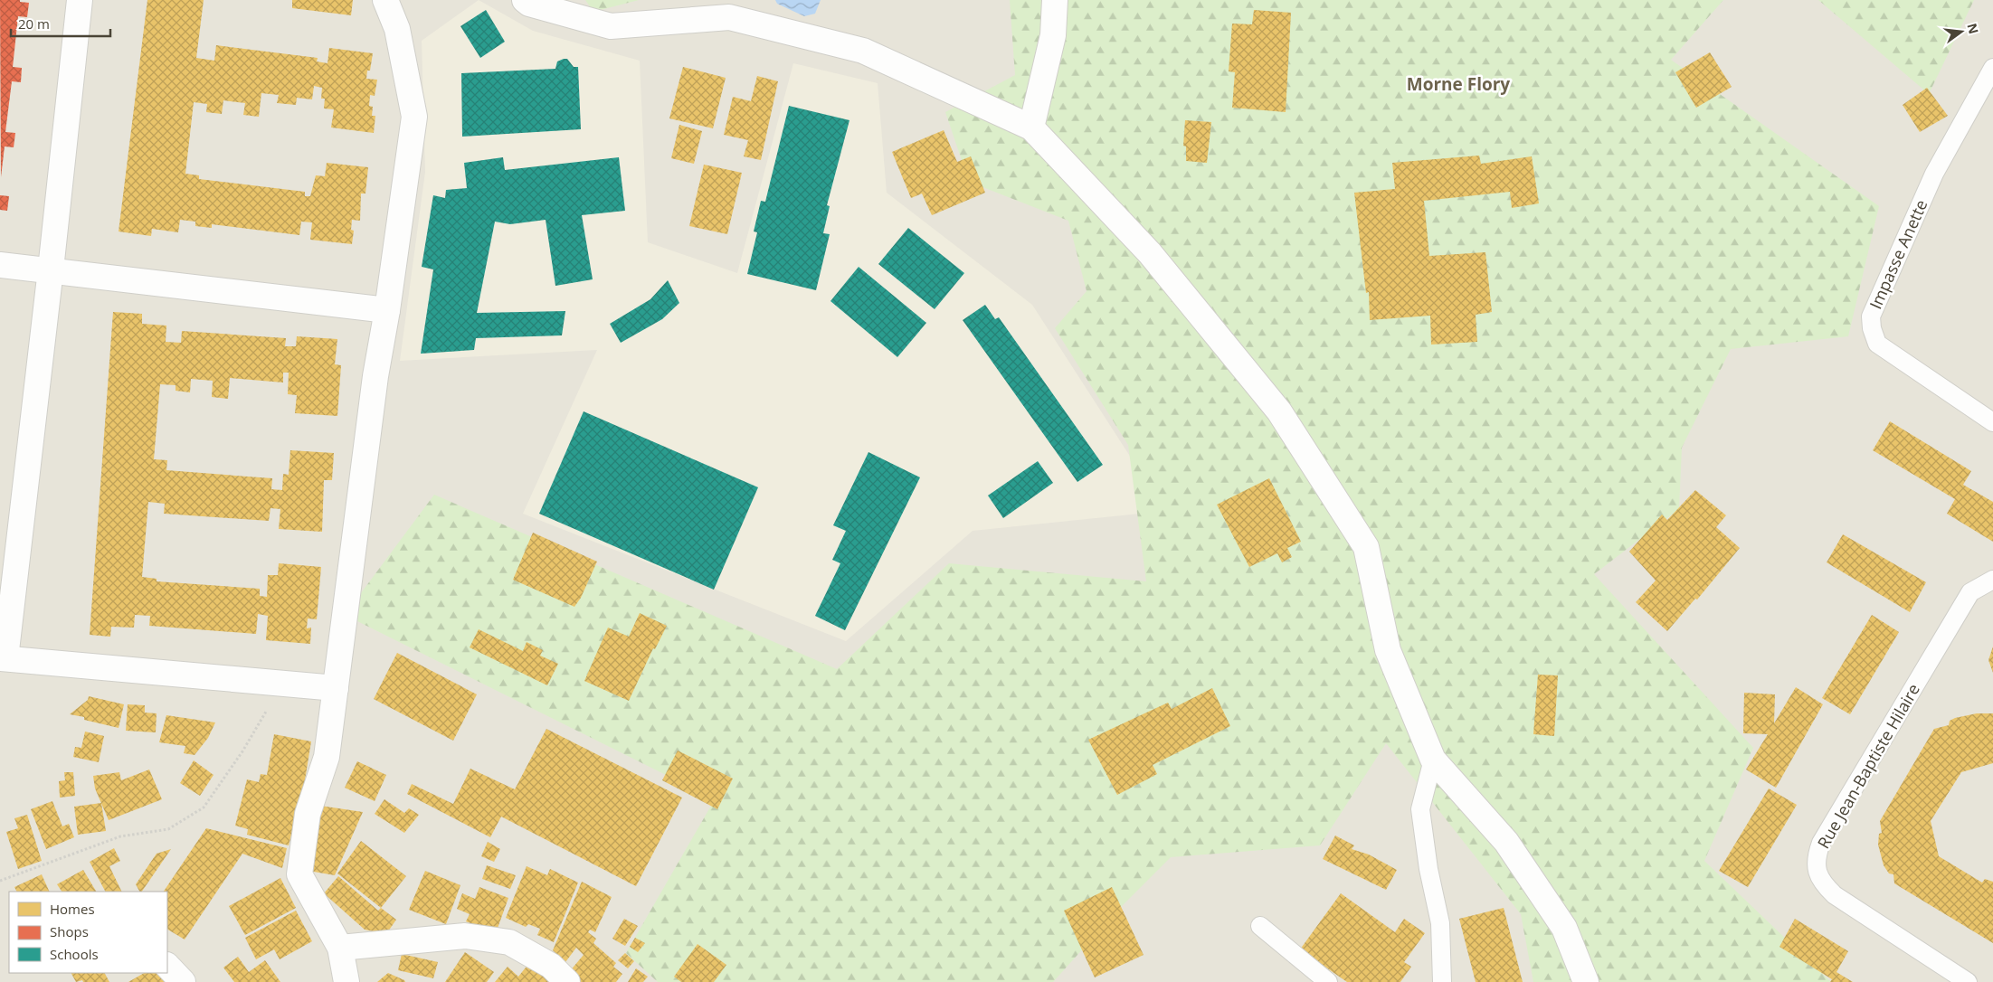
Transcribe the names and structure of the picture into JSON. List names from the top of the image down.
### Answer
{
  "streets": {
    "lane": ["Impasse Anette", "Rue Jean-Baptiste Hilaire"]
  },
  "districts": ["Morne Flory"],
  "legend": ["Homes", "Shops", "Schools"],
  "scale_bar": "20 m",
  "north": "right"
}
